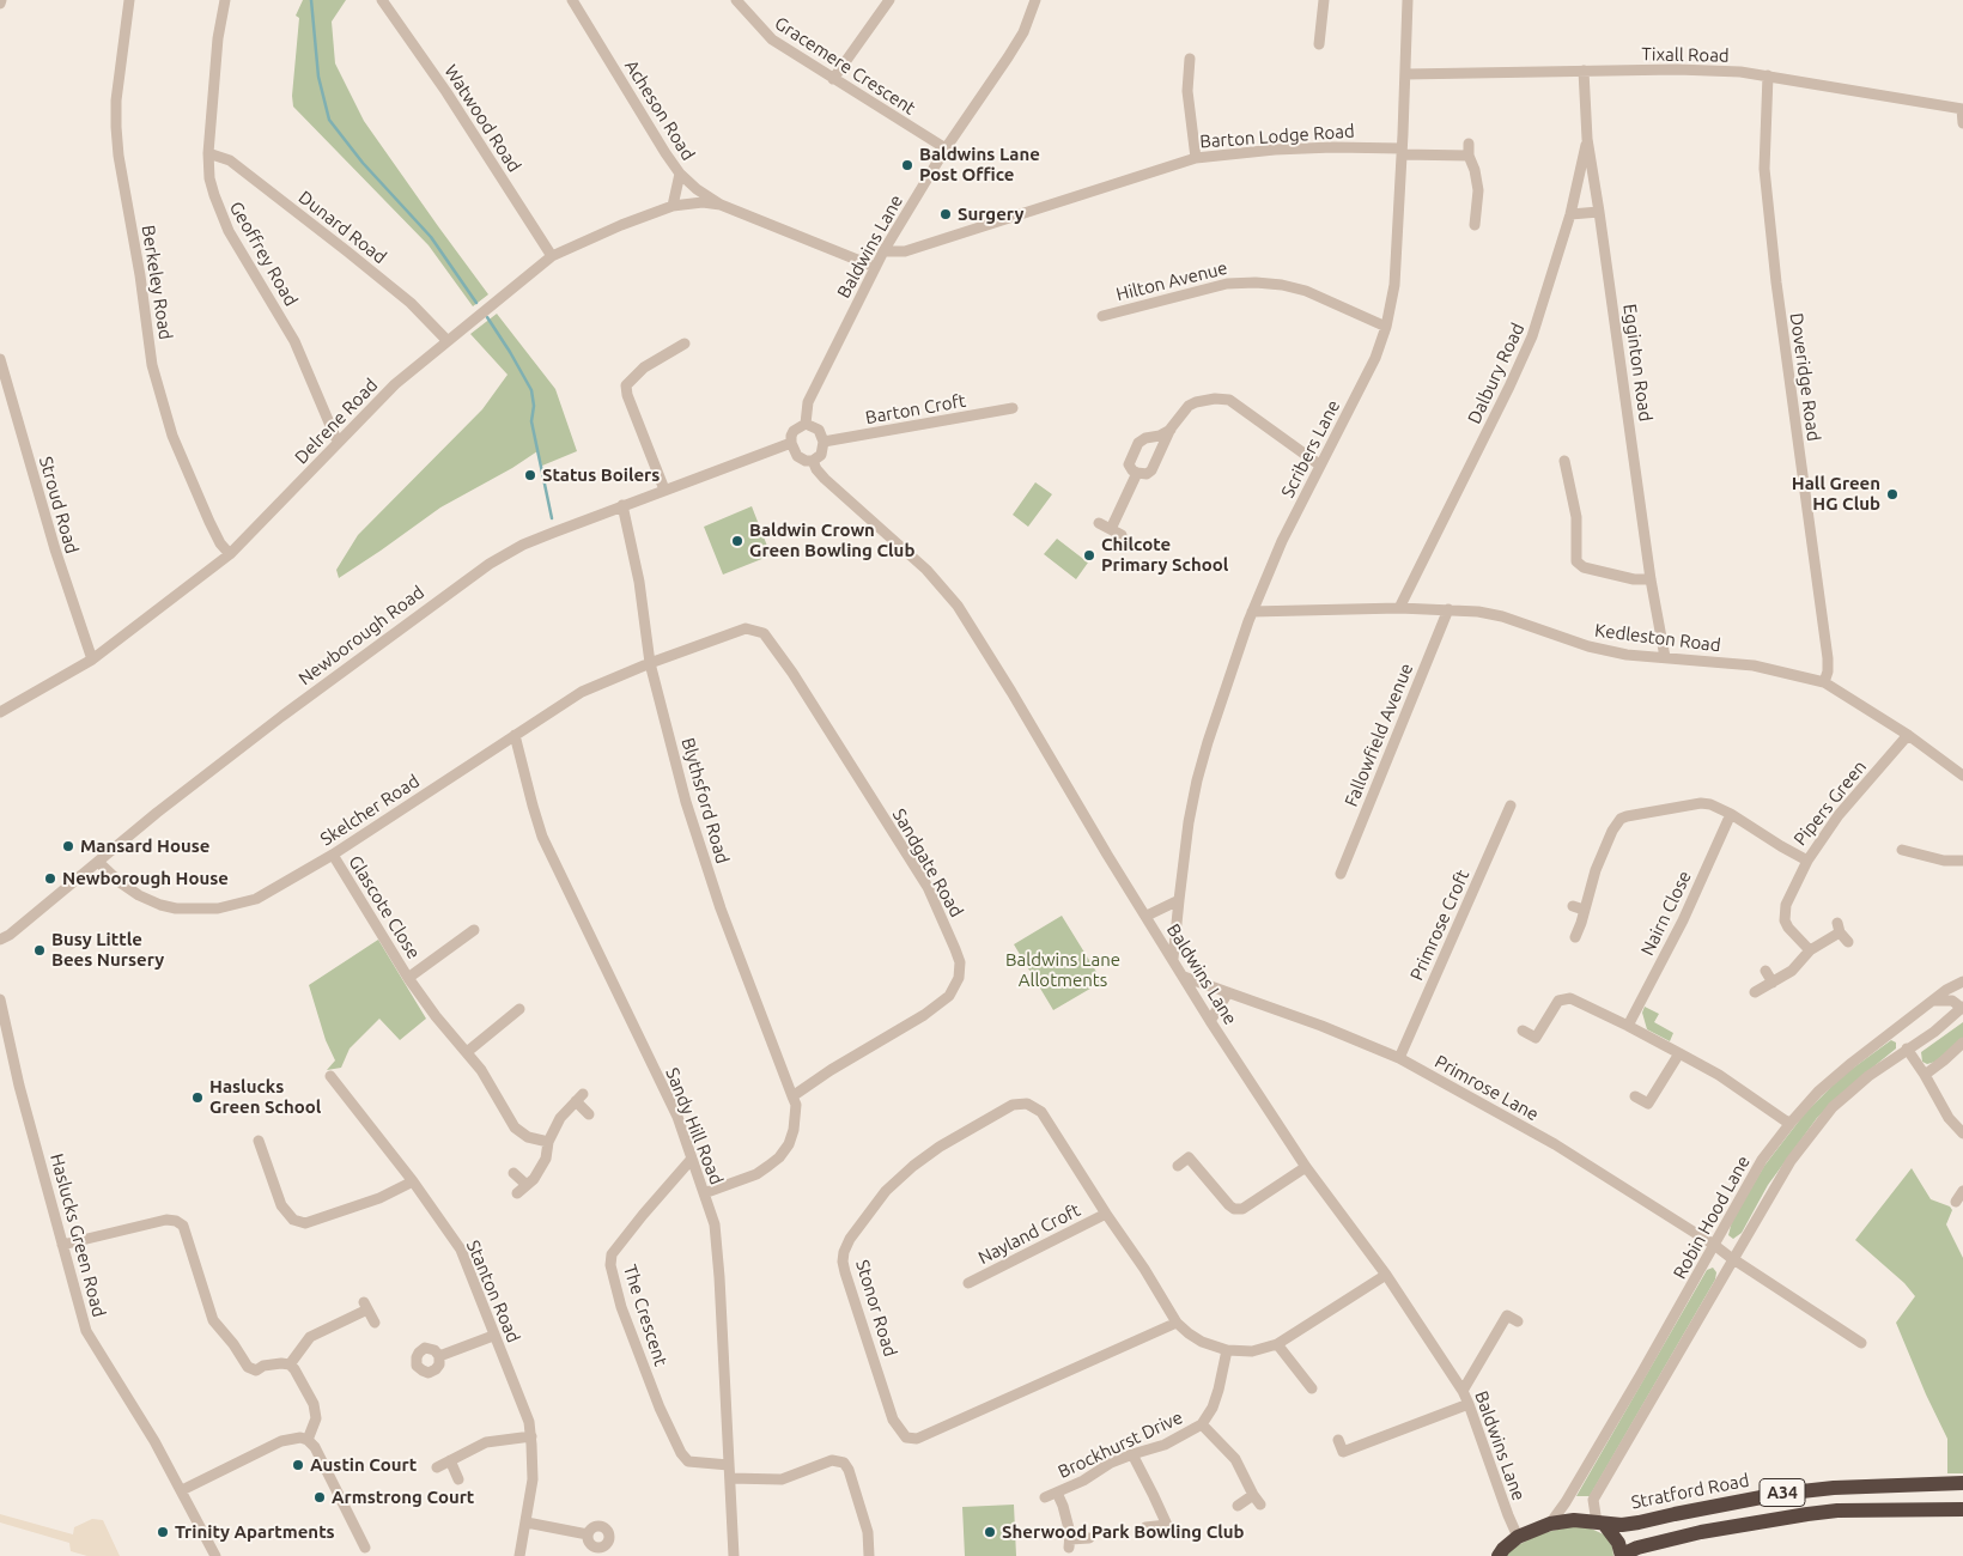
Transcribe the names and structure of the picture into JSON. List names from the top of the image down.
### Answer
{
  "streets": {
    "highway": ["Stratford Road", "A34"],
    "street": [
      "Tixall Road",
      "Gracemere Crescent",
      "Acheson Road",
      "Watwood Road",
      "Barton Lodge Road",
      "Dunard Road",
      "Baldwins Lane",
      "Geoffrey Road",
      "Hilton Avenue",
      "Berkeley Road",
      "Egginton Road",
      "Dalbury Road",
      "Doveridge Road",
      "Barton Croft",
      "Delrene Road",
      "Scribers Lane",
      "Stroud Road",
      "Newborough Road",
      "Kedleston Road",
      "Fallowfield Avenue",
      "Blythsford Road",
      "Pipers Green",
      "Skelcher Road",
      "Sandgate Road",
      "Glascote Close",
      "Nairn Close",
      "Primrose Croft",
      "Primrose Lane",
      "Sandy Hill Road",
      "Robin Hood Lane",
      "Nayland Croft",
      "Haslucks Green Road",
      "Stanton Road",
      "Stonor Road",
      "The Crescent",
      "Brockhurst Drive"
    ]
  },
  "crossings": [
    ["Tixall Road", "Egginton Road"],
    ["Tixall Road", "Doveridge Road"],
    ["Tixall Road", "Scribers Lane"],
    ["Gracemere Crescent", "Baldwins Lane"],
    ["Acheson Road", "Baldwins Lane"],
    ["Acheson Road", "Delrene Road"],
    ["Watwood Road", "Delrene Road"],
    ["Barton Lodge Road", "Baldwins Lane"],
    ["Barton Lodge Road", "Scribers Lane"],
    ["Dunard Road", "Geoffrey Road"],
    ["Dunard Road", "Delrene Road"],
    ["Baldwins Lane", "Barton Croft"],
    ["Baldwins Lane", "Scribers Lane"],
    ["Baldwins Lane", "Newborough Road"],
    ["Baldwins Lane", "Primrose Lane"],
    ["Baldwins Lane", "Stonor Road"],
    ["Baldwins Lane", "Stratford Road"],
    ["Geoffrey Road", "Delrene Road"],
    ["Hilton Avenue", "Scribers Lane"],
    ["Berkeley Road", "Delrene Road"],
    ["Egginton Road", "Dalbury Road"],
    ["Egginton Road", "Kedleston Road"],
    ["Dalbury Road", "Kedleston Road"],
    ["Doveridge Road", "Kedleston Road"],
    ["Barton Croft", "Newborough Road"],
    ["Delrene Road", "Stroud Road"],
    ["Scribers Lane", "Kedleston Road"],
    ["Newborough Road", "Blythsford Road"],
    ["Newborough Road", "Skelcher Road"],
    ["Kedleston Road", "Fallowfield Avenue"],
    ["Kedleston Road", "Pipers Green"],
    ["Blythsford Road", "Skelcher Road"],
    ["Blythsford Road", "Sandgate Road"],
    ["Pipers Green", "Nairn Close"],
    ["Skelcher Road", "Sandgate Road"],
    ["Skelcher Road", "Glascote Close"],
    ["Skelcher Road", "Sandy Hill Road"],
    ["Primrose Croft", "Primrose Lane"],
    ["Primrose Lane", "Robin Hood Lane"],
    ["Sandy Hill Road", "The Crescent"],
    ["Robin Hood Lane", "Stratford Road"],
    ["Nayland Croft", "Stonor Road"],
    ["Stonor Road", "Brockhurst Drive"]
  ],
  "parks": ["Baldwins Lane Allotments"],
  "places": [
    "Baldwins Lane Post Office",
    "Surgery",
    "Status Boilers",
    "Hall Green HG Club",
    "Baldwin Crown Green Bowling Club",
    "Chilcote Primary School",
    "Mansard House",
    "Newborough House",
    "Busy Little Bees Nursery",
    "Haslucks Green School",
    "Austin Court",
    "Armstrong Court",
    "Trinity Apartments",
    "Sherwood Park Bowling Club"
  ]
}
